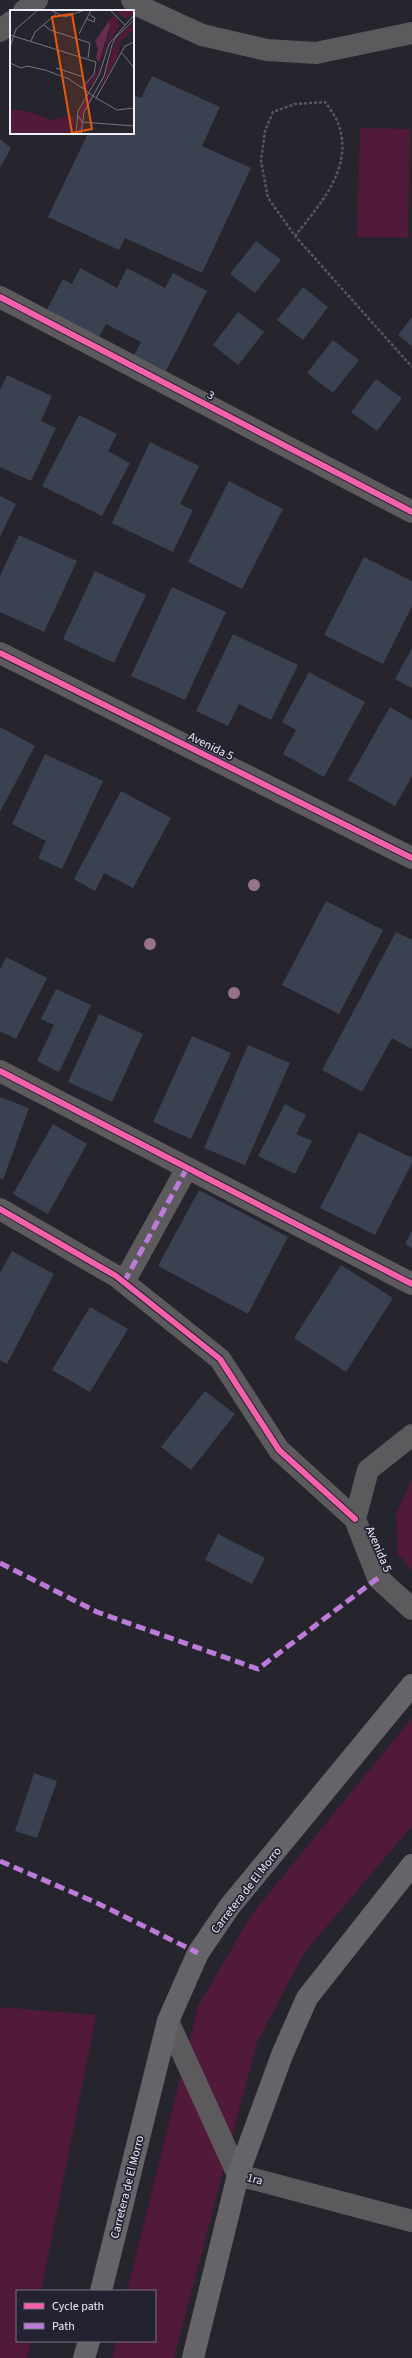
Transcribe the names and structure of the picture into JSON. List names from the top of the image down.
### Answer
{
  "streets": {
    "main road": ["Carretera de El Morro"],
    "street": ["3", "Avenida 5", "1ra"]
  },
  "crossings": [
    ["Carretera de El Morro", "1ra"]
  ],
  "legend": ["Cycle path", "Path"]
}
